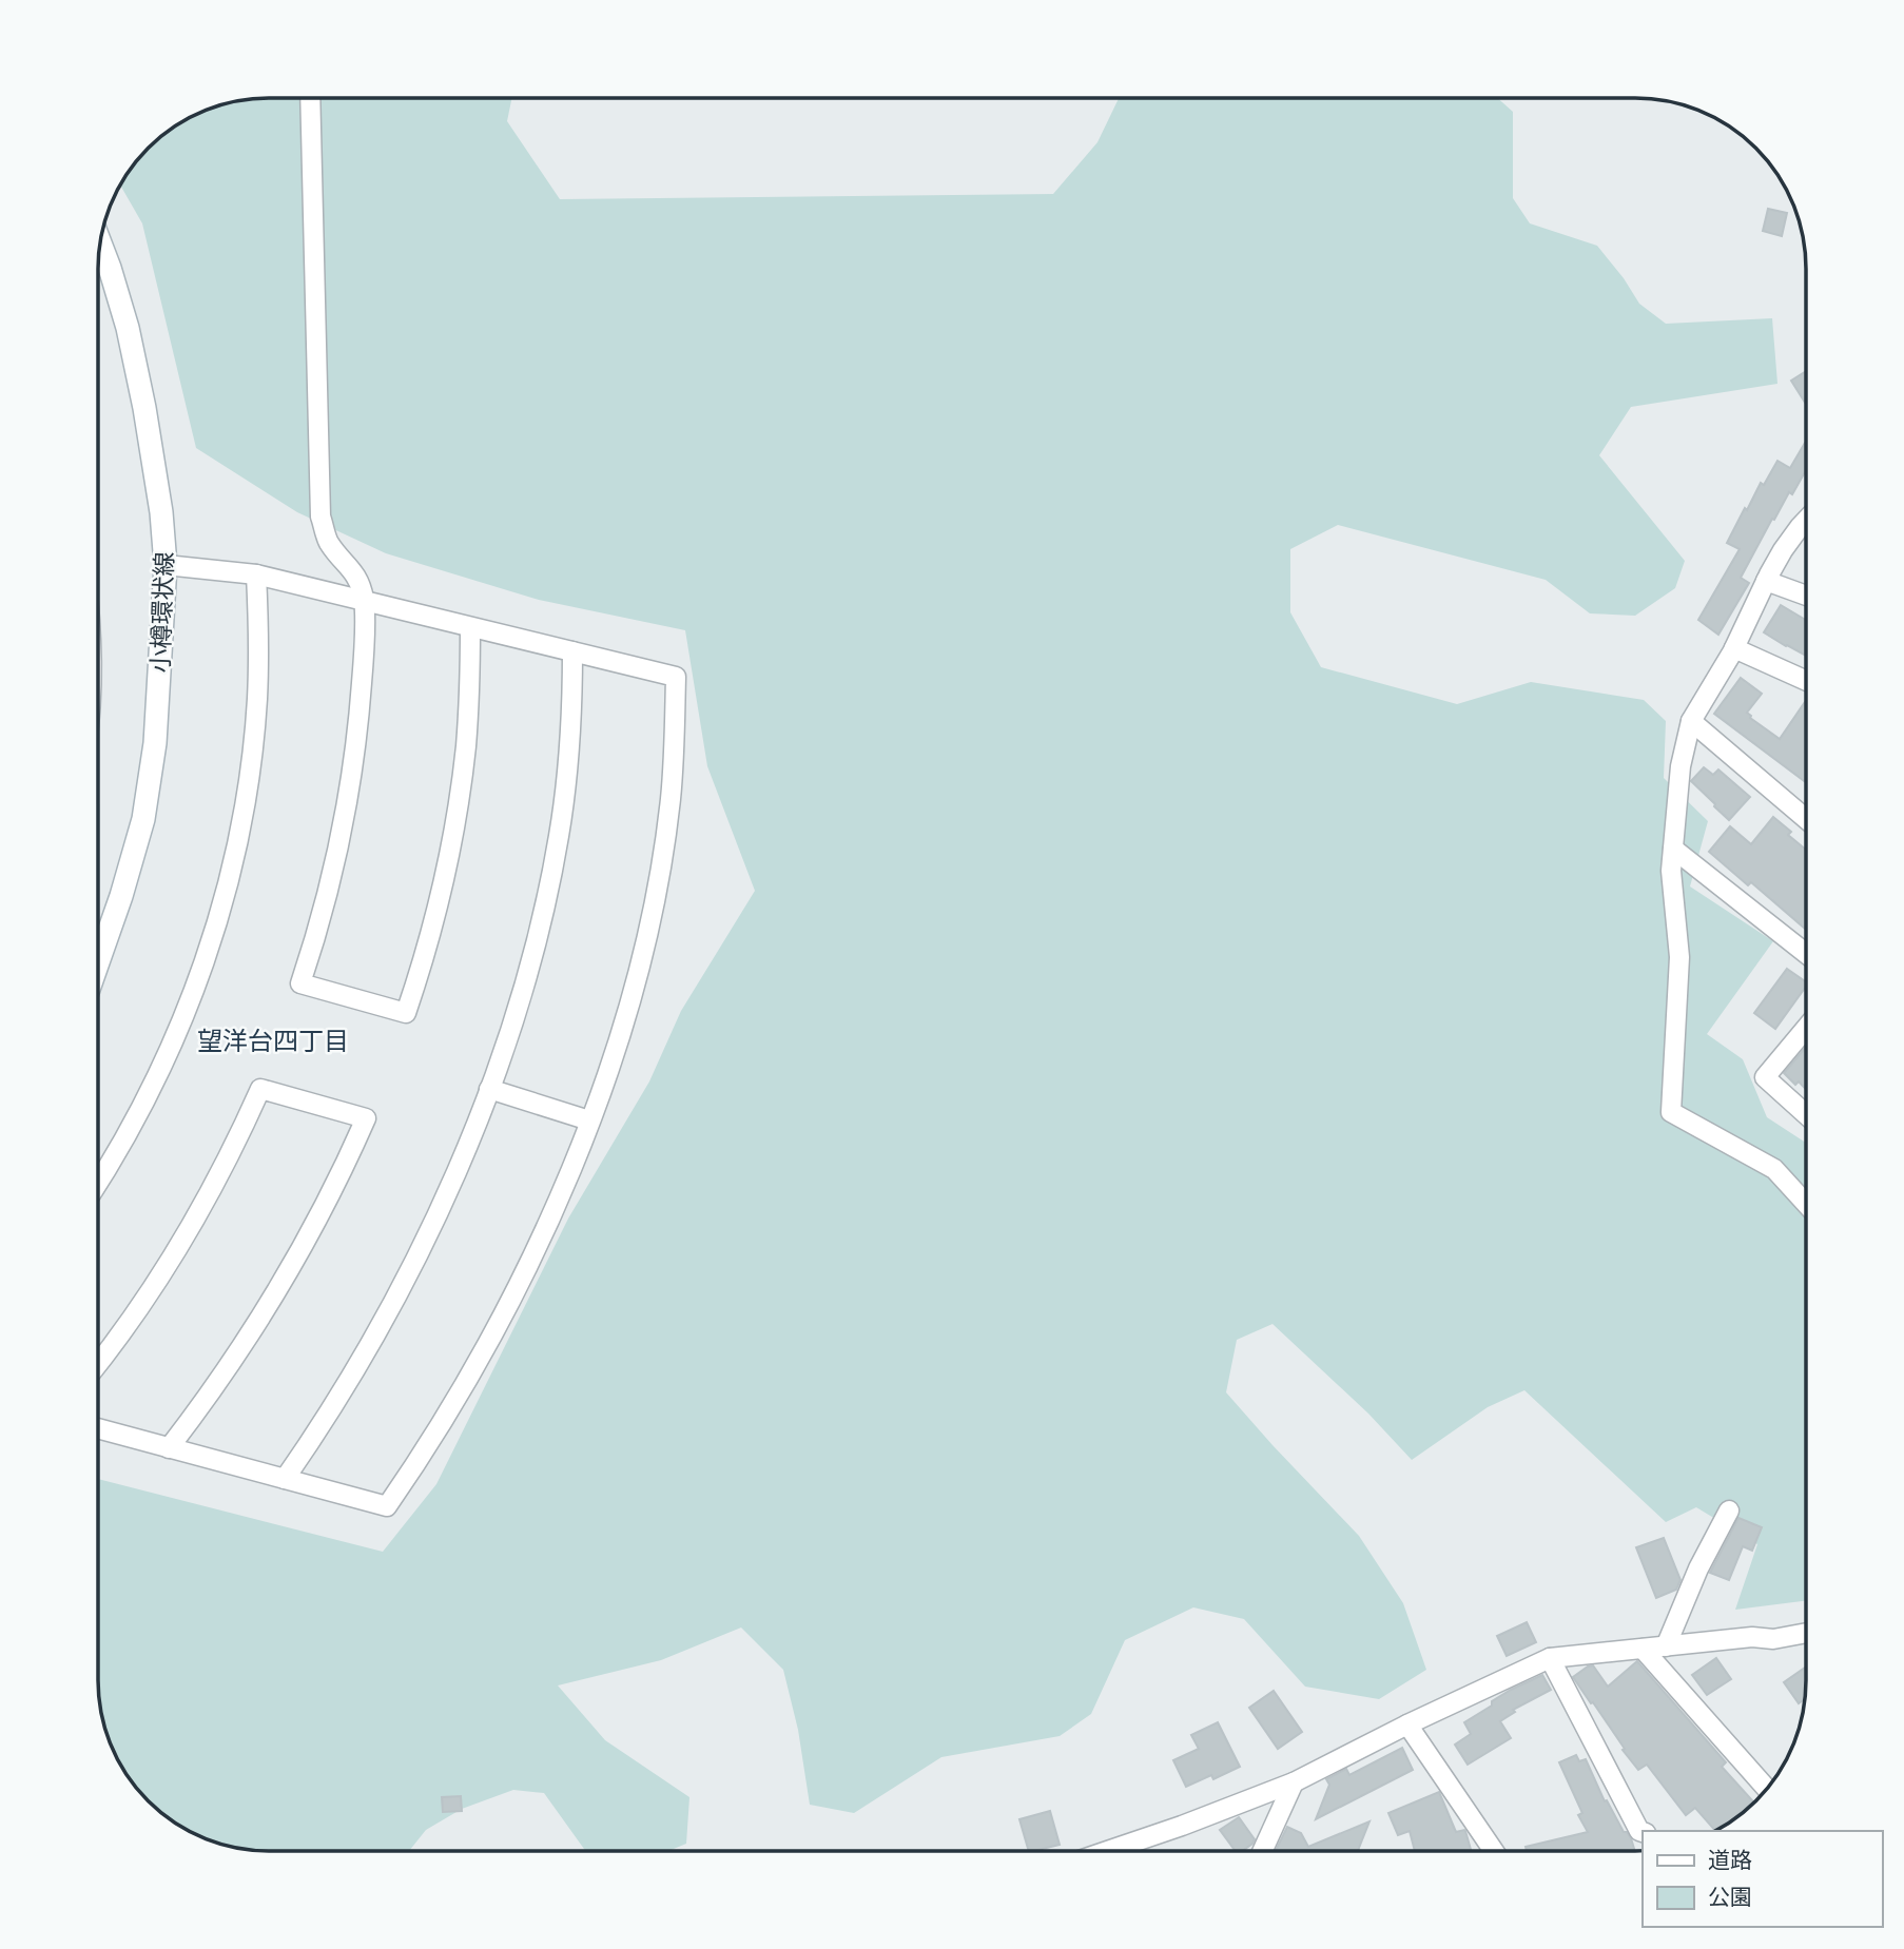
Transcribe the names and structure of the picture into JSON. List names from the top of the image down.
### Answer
{
  "streets": {
    "main road": ["小樽環状線"]
  },
  "districts": ["望洋台四丁目"],
  "legend": ["道路", "公園"]
}
